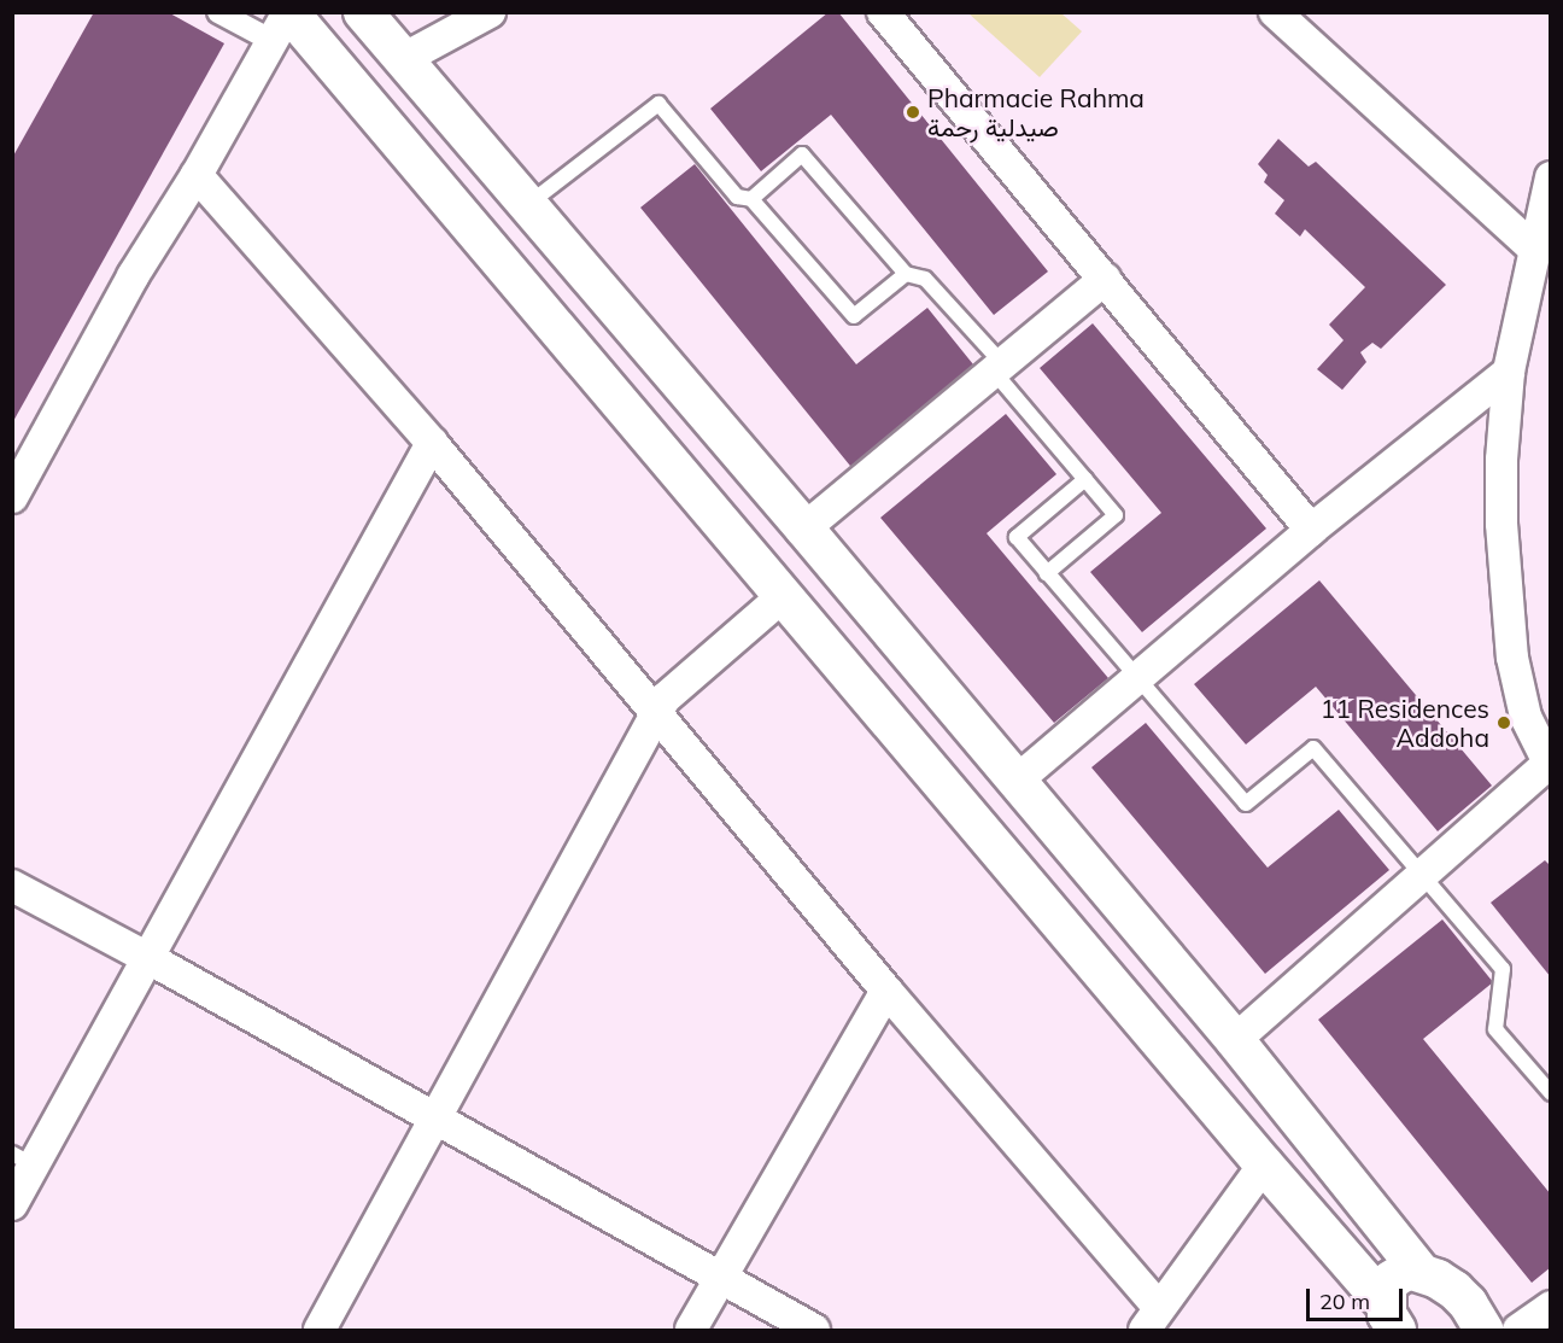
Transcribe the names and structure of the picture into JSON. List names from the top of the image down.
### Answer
{
  "places": ["Pharmacie Rahma صيدلية رحمة", "11 Residences Addoha"],
  "scale_bar": "20 m"
}
